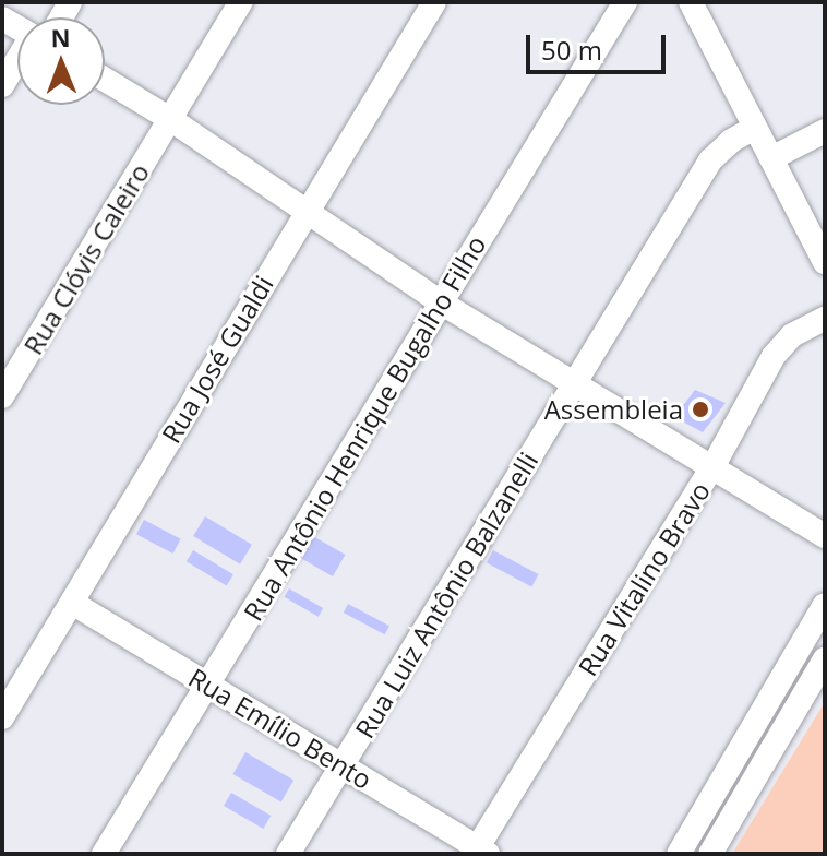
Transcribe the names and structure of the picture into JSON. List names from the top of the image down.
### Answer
{
  "streets": {
    "street": [
      "Rua Clóvis Caleiro",
      "Rua José Gualdi",
      "Rua Antônio Henrique Bugalho Filho",
      "Rua Vitalino Bravo",
      "Rua Luiz Antônio Balzanelli",
      "Rua Emílio Bento"
    ]
  },
  "crossings": [
    ["Rua José Gualdi", "Rua Emílio Bento"],
    ["Rua Antônio Henrique Bugalho Filho", "Rua Emílio Bento"],
    ["Rua Vitalino Bravo", "Rua Emílio Bento"],
    ["Rua Luiz Antônio Balzanelli", "Rua Emílio Bento"]
  ],
  "places": ["Assembleia"],
  "scale_bar": "50 m",
  "north": "top"
}
